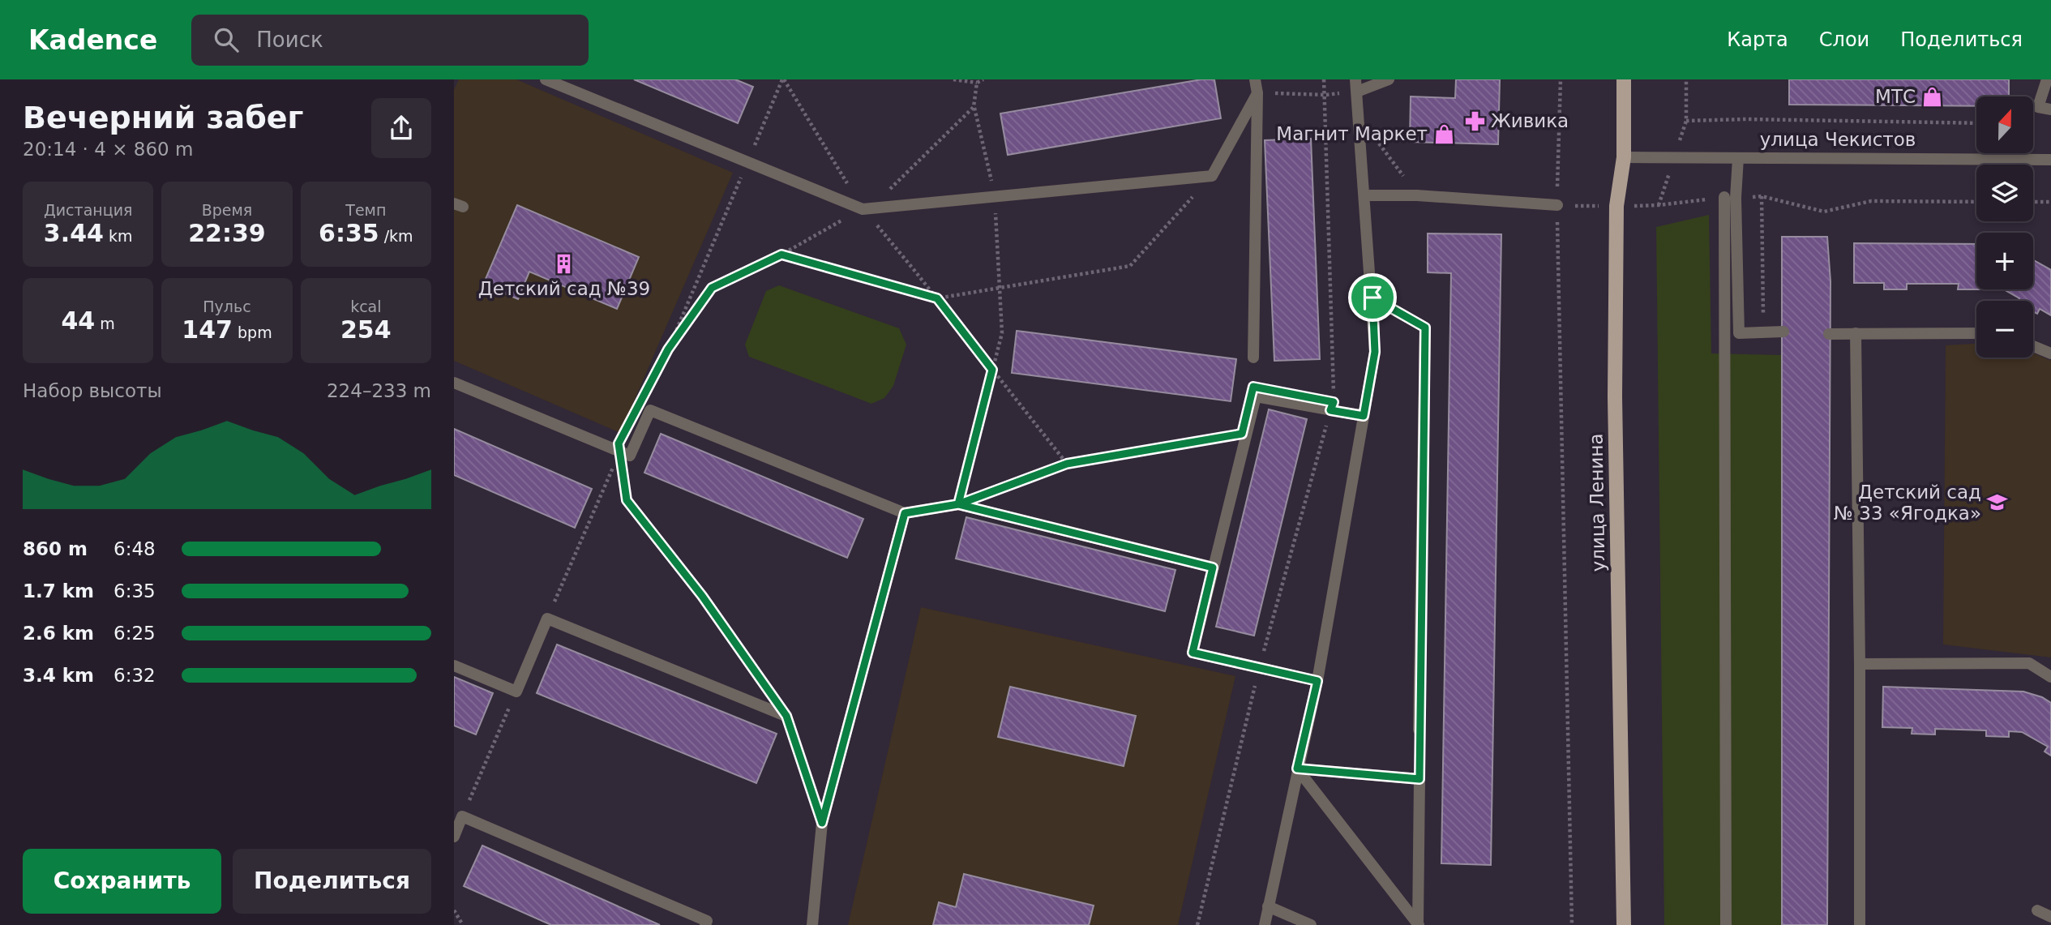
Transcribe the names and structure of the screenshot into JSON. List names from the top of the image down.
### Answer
{
  "streets": {
    "main road": ["улица Ленина"],
    "street": ["улица Чекистов"]
  },
  "crossings": [
    ["улица Чекистов", "улица Ленина"]
  ],
  "places": {
    "shop": ["МТС", "Магнит Маркет"],
    "pharmacy": ["Живика"],
    "building": ["Детский сад №39"],
    "school or university": ["Детский сад № 33 «Ягодка»"]
  },
  "north": "top",
  "page": {
    "header": "Kadence",
    "search": "Поиск",
    "nav": ["Карта", "Слои", "Поделиться"],
    "heading": ["Вечерний забег", "20:14 · 4 × 860 m"],
    "map_buttons": ["+", "−"],
    "stats": [
      ["Дистанция", "3.44 km"],
      ["Время", "22:39"],
      ["Темп", "6:35 /km"],
      ["44 m"],
      ["Пульс", "147 bpm"],
      ["kcal", "254"]
    ],
    "chart": ["Набор высоты", "224–233 m"],
    "list": [
      {
        "name": "860 m",
        "note": "6:48"
      },
      {
        "name": "1.7 km",
        "note": "6:35"
      },
      {
        "name": "2.6 km",
        "note": "6:25"
      },
      {
        "name": "3.4 km",
        "note": "6:32"
      }
    ],
    "buttons": ["Сохранить", "Поделиться"]
  }
}
